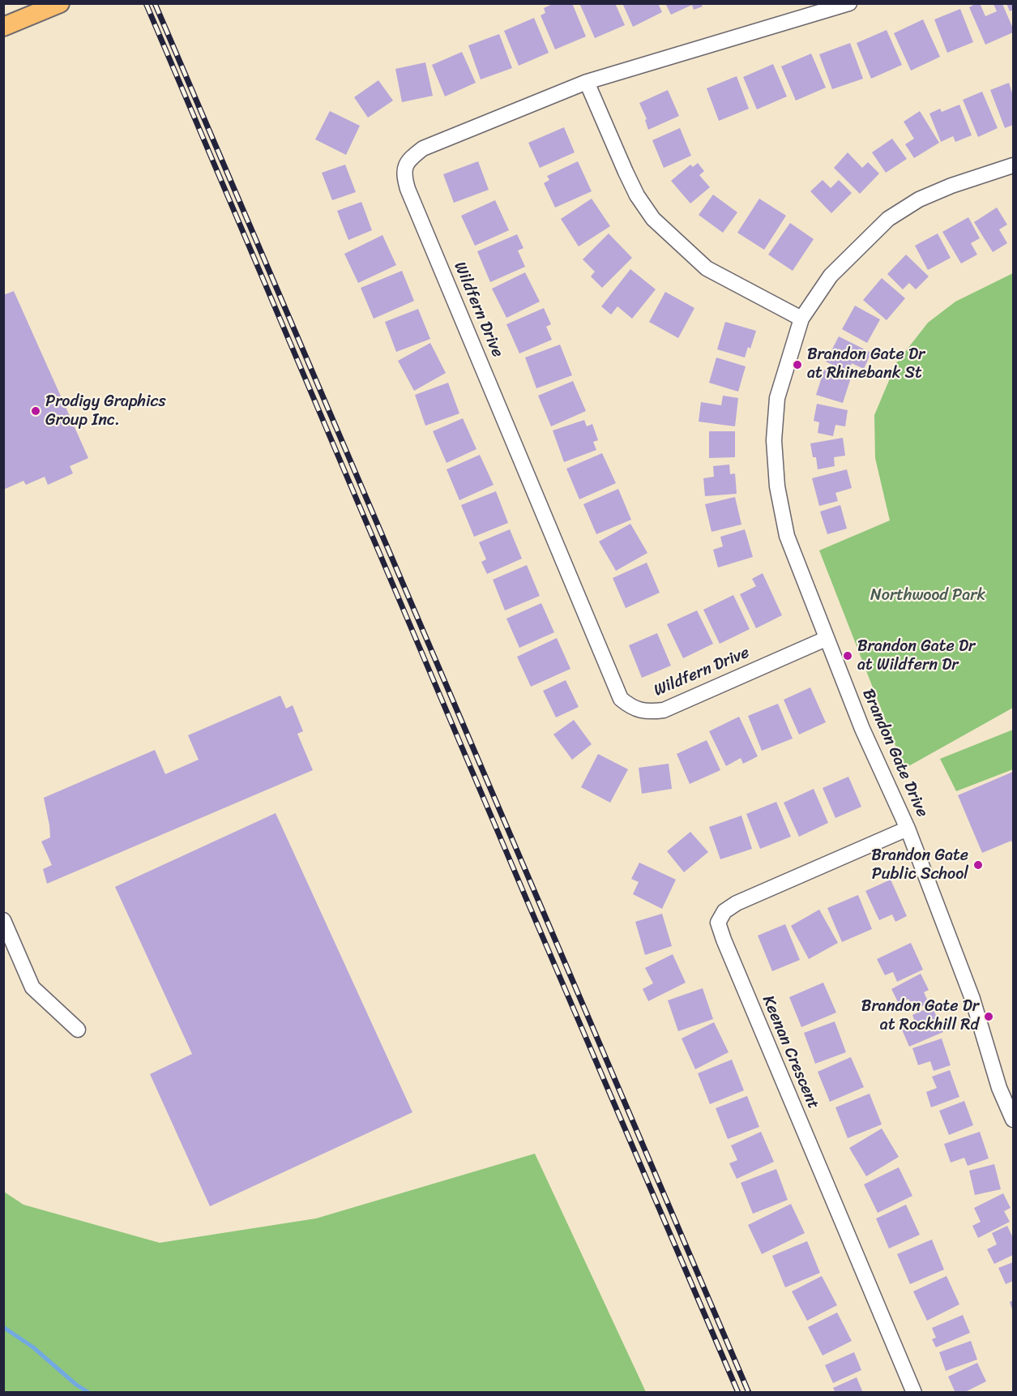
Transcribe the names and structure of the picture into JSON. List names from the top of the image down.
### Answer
{
  "streets": {
    "street": ["Wildfern Drive", "Brandon Gate Drive", "Keenan Crescent"]
  },
  "crossings": [
    ["Wildfern Drive", "Brandon Gate Drive"],
    ["Brandon Gate Drive", "Keenan Crescent"]
  ],
  "parks": ["Northwood Park"],
  "places": [
    "Brandon Gate Dr at Rhinebank St",
    "Prodigy Graphics Group Inc.",
    "Brandon Gate Dr at Wildfern Dr",
    "Brandon Gate Public School",
    "Brandon Gate Dr at Rockhill Rd"
  ]
}
